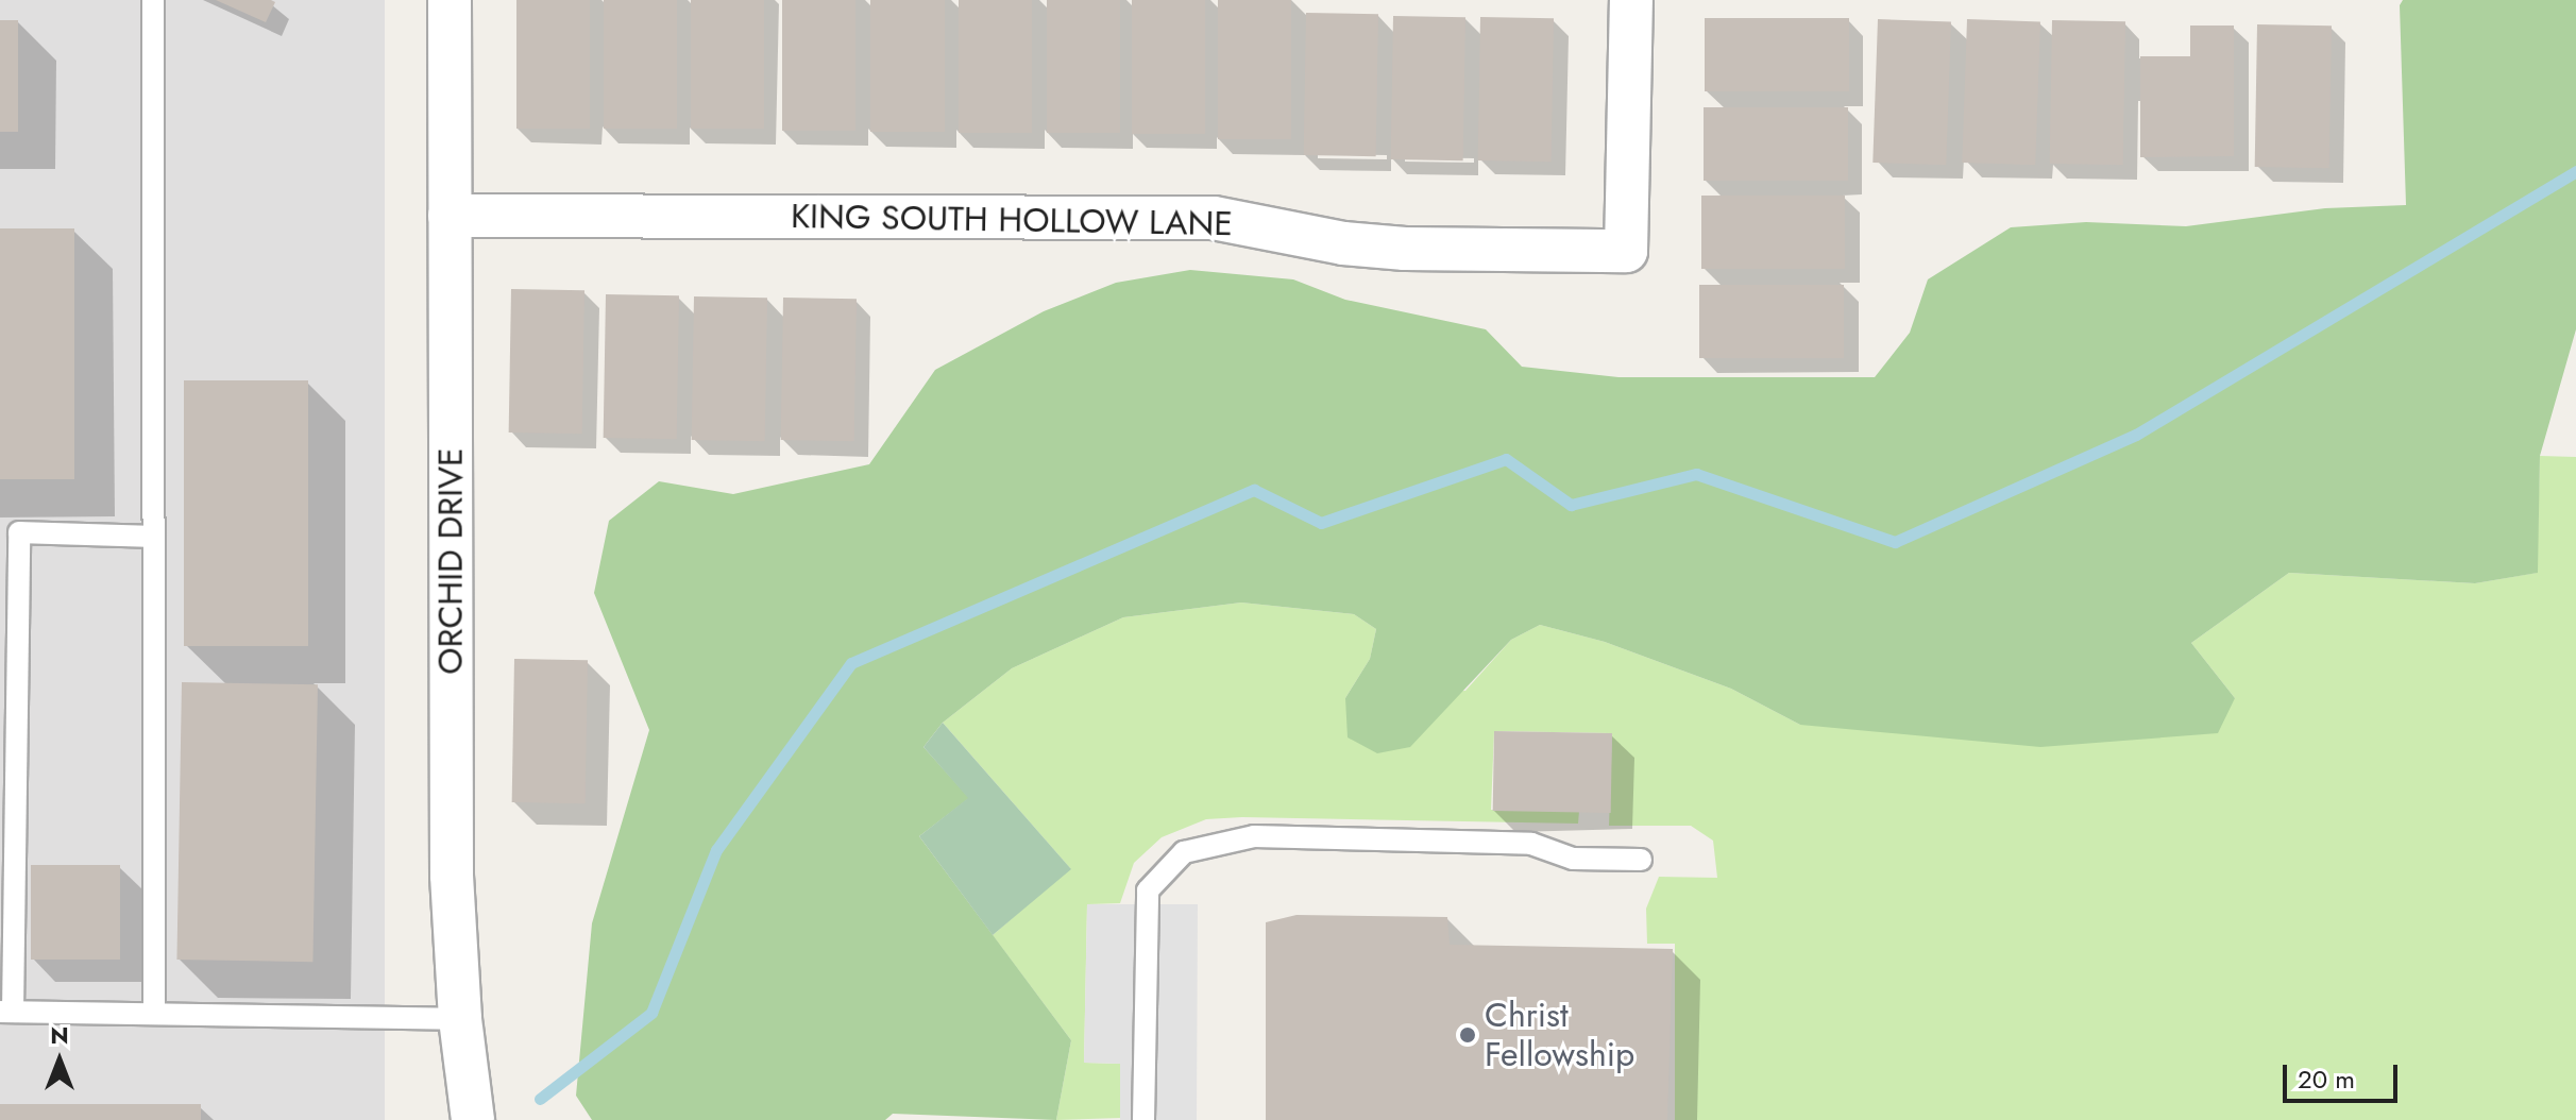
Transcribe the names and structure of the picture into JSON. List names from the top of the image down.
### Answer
{
  "streets": {
    "street": ["KING SOUTH HOLLOW LANE", "ORCHID DRIVE"]
  },
  "crossings": [
    ["KING SOUTH HOLLOW LANE", "ORCHID DRIVE"]
  ],
  "places": ["Christ Fellowship"],
  "scale_bar": "20 m",
  "north": "top"
}
